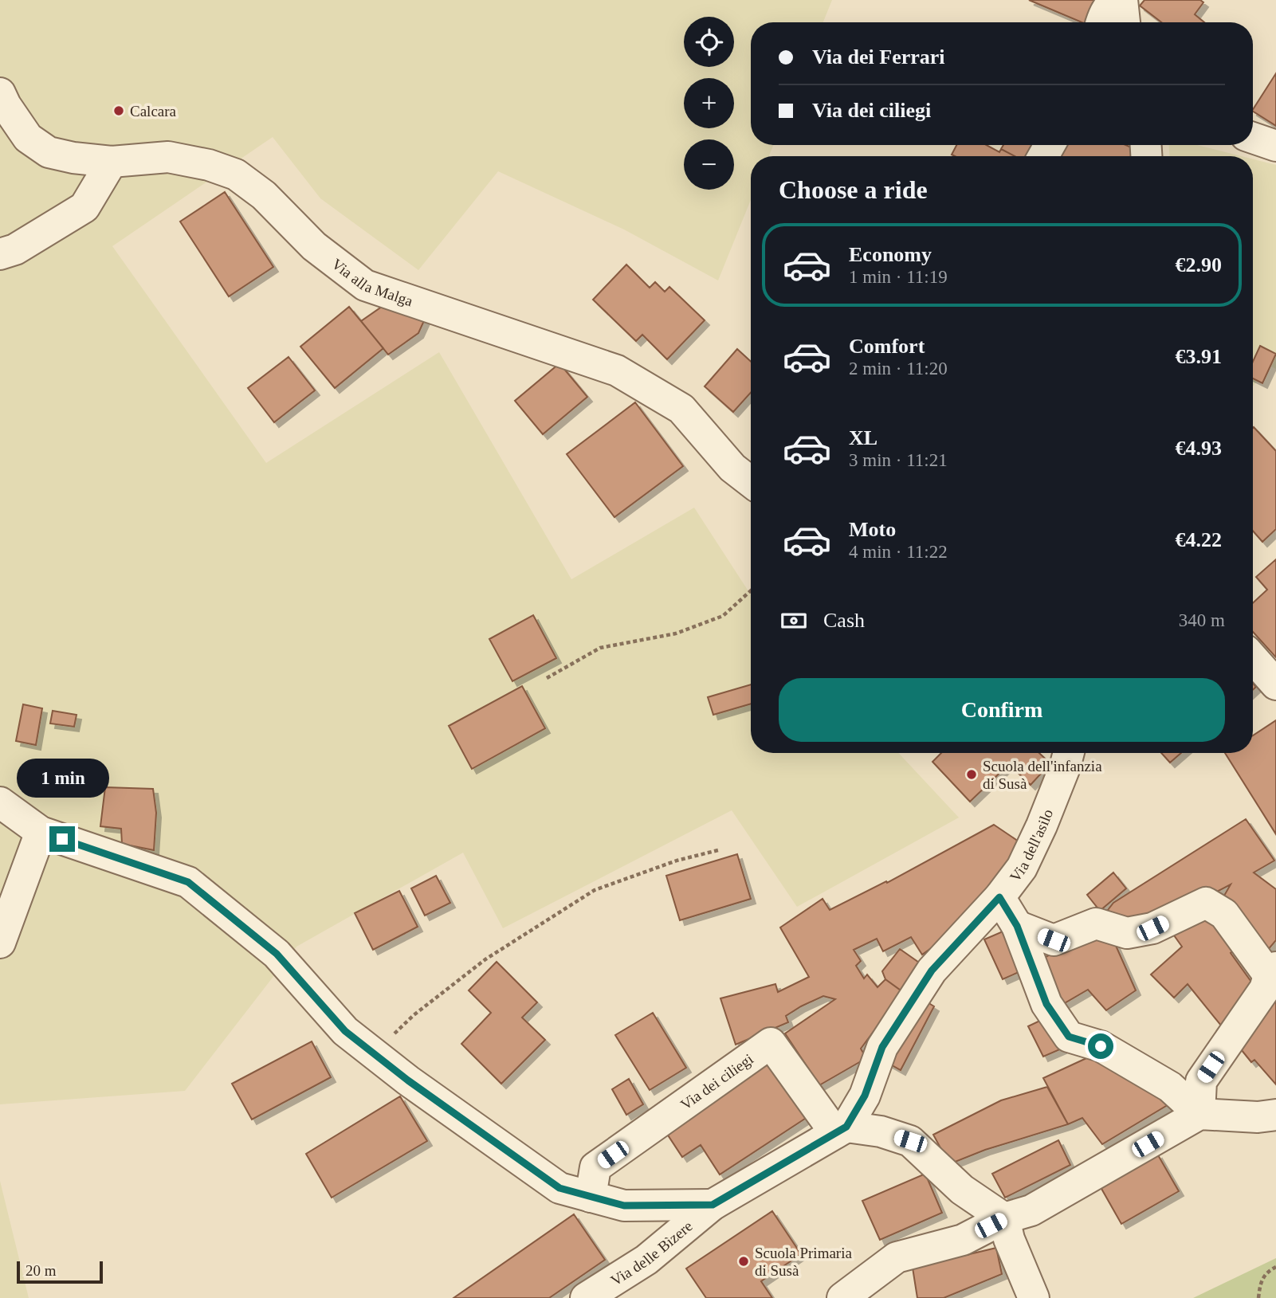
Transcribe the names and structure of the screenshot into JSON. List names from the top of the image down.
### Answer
{
  "streets": {
    "street": [
      "Via alla Malga",
      "Via dell'asilo",
      "Via dei ciliegi",
      "Via delle Bìzere"
    ]
  },
  "crossings": [
    ["Via dell'asilo", "Via dei ciliegi"]
  ],
  "places": ["Calcara", "Scuola dell'infanzia di Susà", "Scuola Primaria di Susà"],
  "scale_bar": "20 m",
  "page": {
    "map_buttons": ["+", "−"],
    "banner": ["Via dei Ferrari", "Via dei ciliegi"],
    "heading": "Choose a ride",
    "list": [
      {
        "name": "Economy",
        "note": "1 min · 11:19",
        "value": "€2.90"
      },
      {
        "name": "Comfort",
        "note": "2 min · 11:20",
        "value": "€3.91"
      },
      {
        "name": "XL",
        "note": "3 min · 11:21",
        "value": "€4.93"
      },
      {
        "name": "Moto",
        "note": "4 min · 11:22",
        "value": "€4.22"
      }
    ],
    "pay": ["Cash", "340 m"],
    "buttons": "Confirm",
    "bubble": "1 min",
    "scale": "20 m"
  }
}
